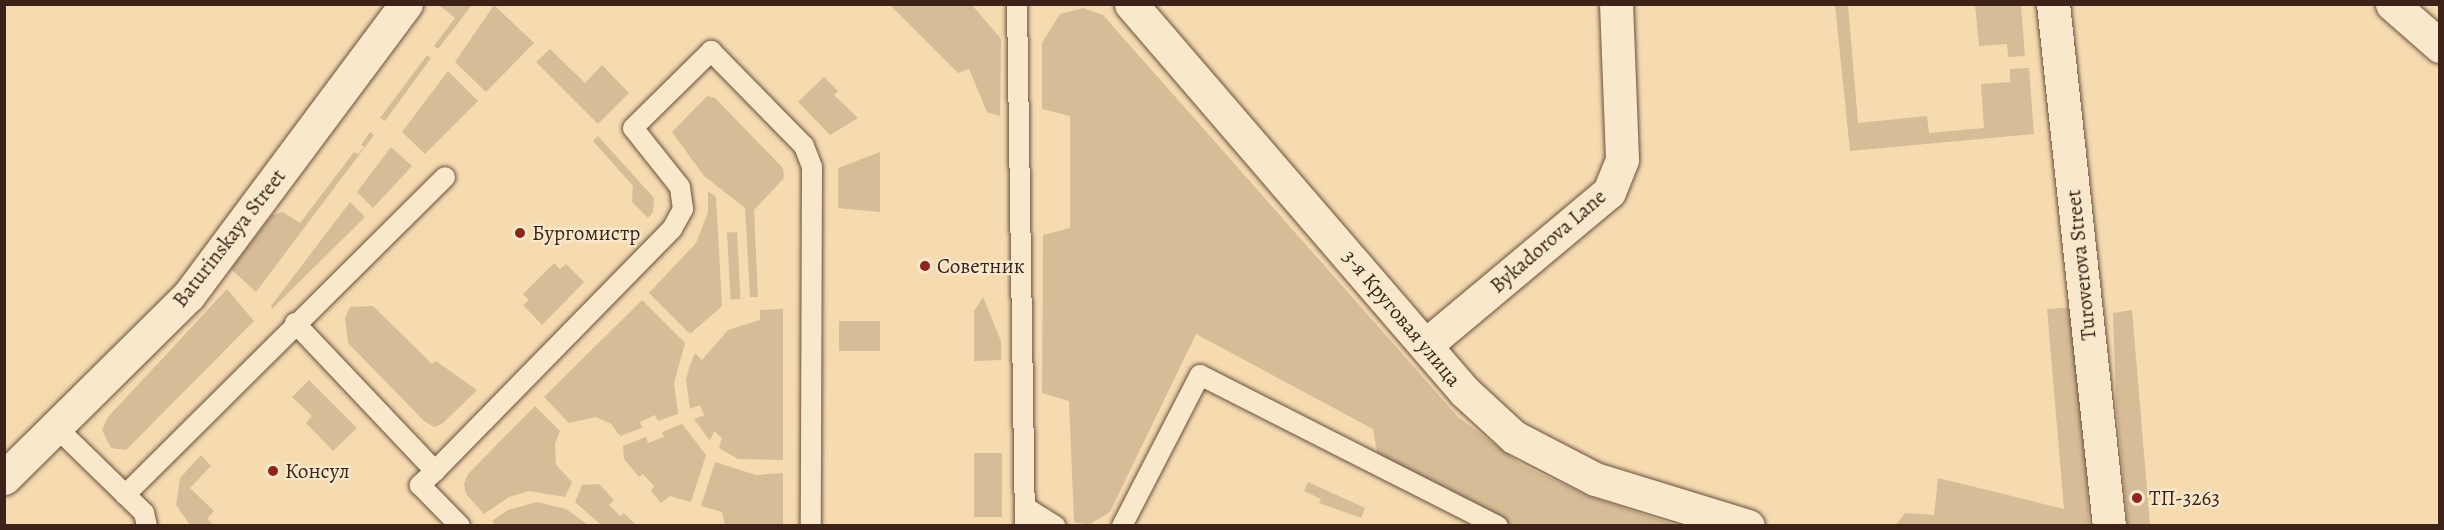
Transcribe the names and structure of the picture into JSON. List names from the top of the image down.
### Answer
{
  "streets": {
    "street": [
      "Baturinskaya Street",
      "Bykadorova Lane",
      "Turoverova Street",
      "3-я Круговая улица"
    ]
  },
  "crossings": [
    ["Bykadorova Lane", "3-я Круговая улица"]
  ],
  "places": [
    "Бургомистр",
    "Советник",
    "Консул",
    "ТП-3263"
  ]
}
